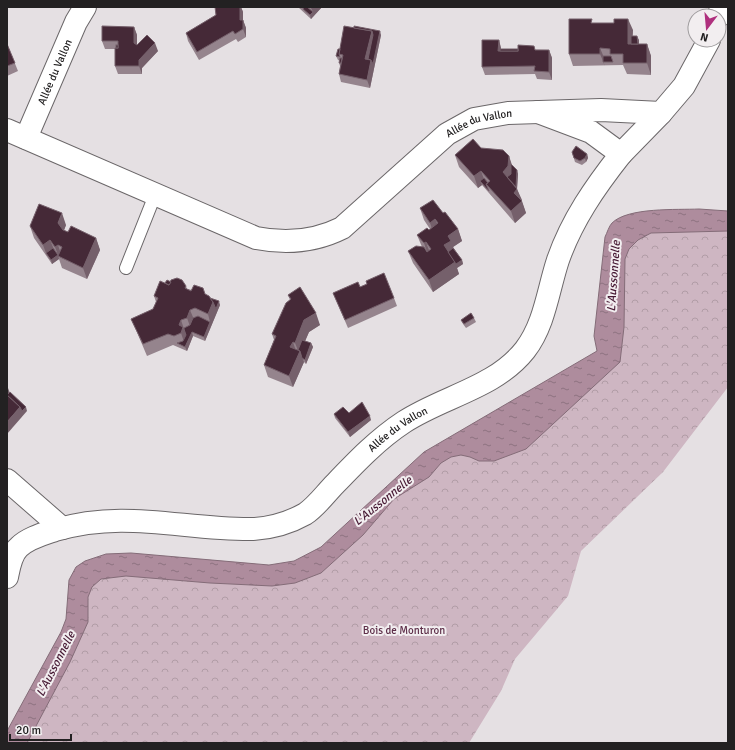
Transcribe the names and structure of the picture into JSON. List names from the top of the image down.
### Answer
{
  "streets": {
    "street": ["Allée du Vallon"]
  },
  "water": ["L'Aussonnelle"],
  "parks": ["Bois de Monturon"],
  "scale_bar": "20 m",
  "north": "bottom"
}
